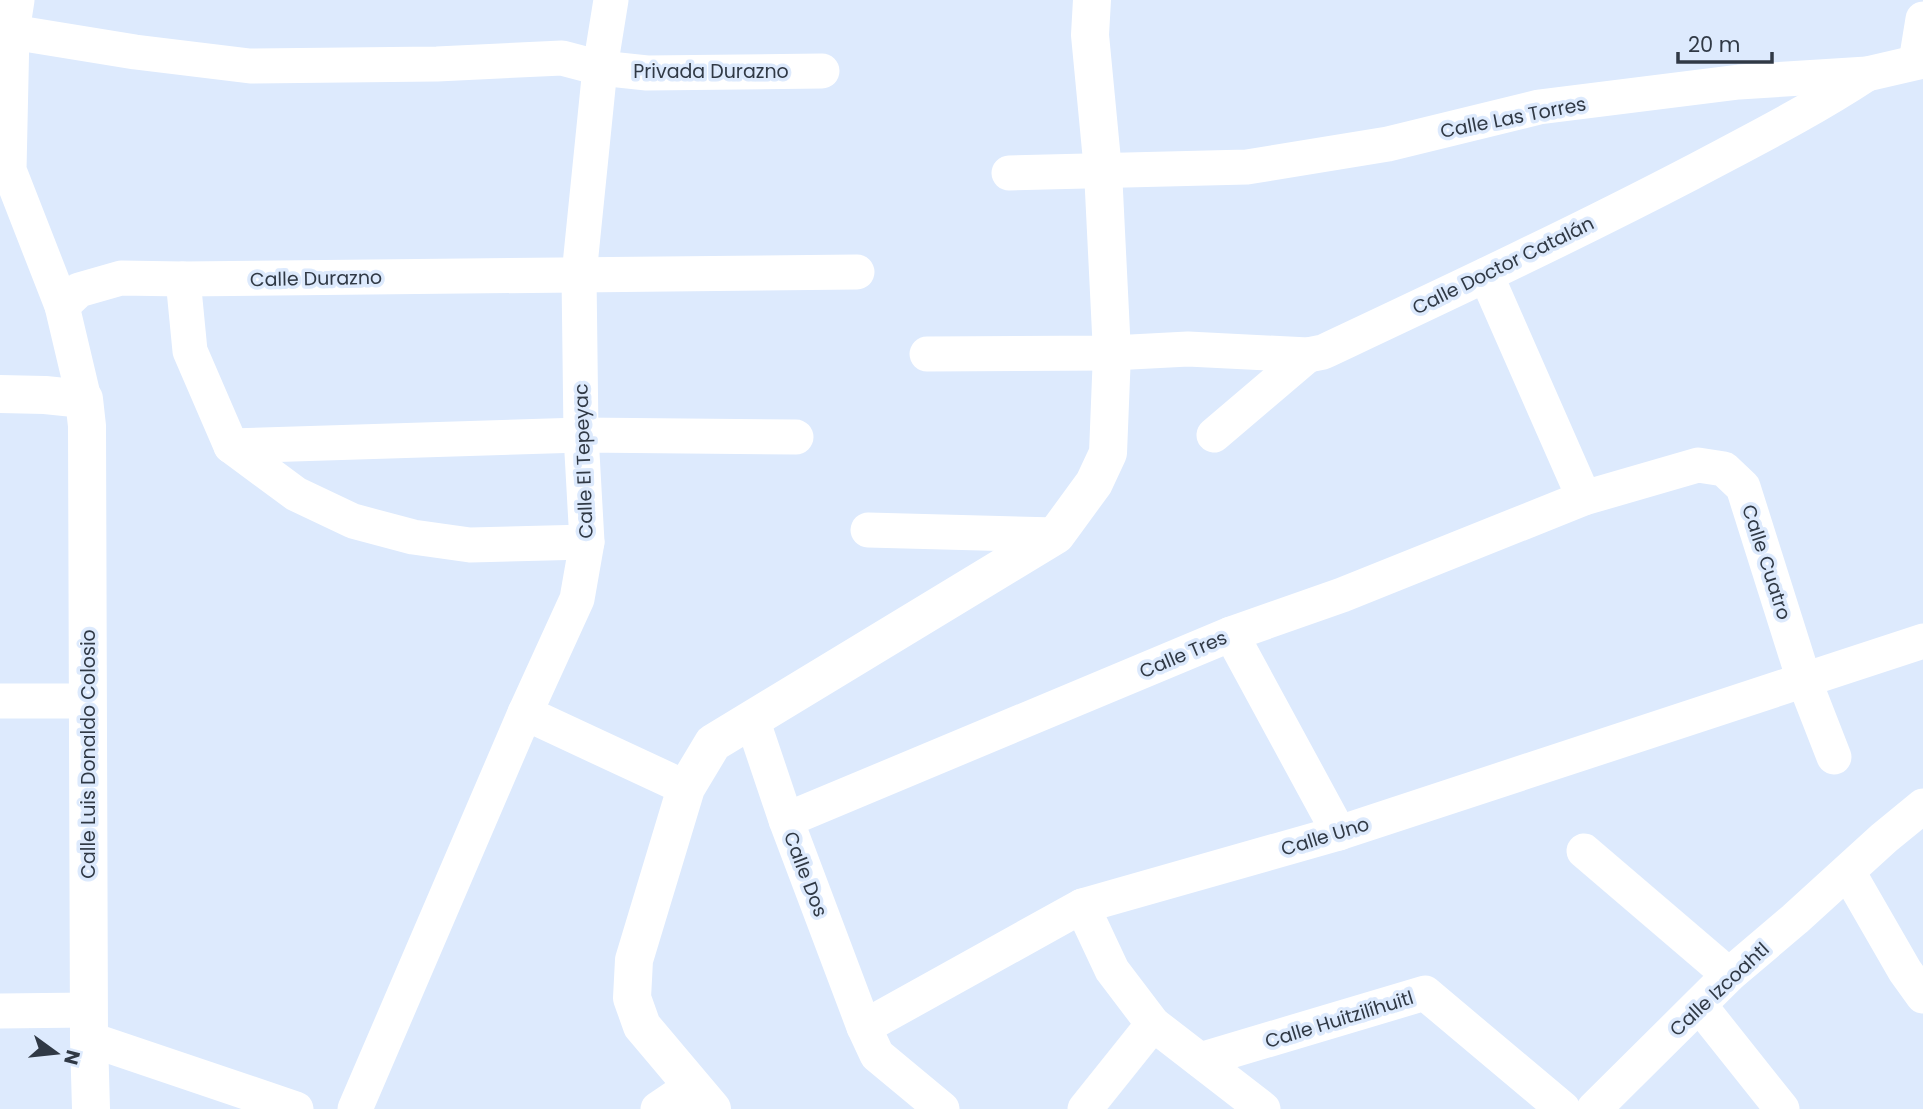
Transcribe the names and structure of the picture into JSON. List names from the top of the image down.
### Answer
{
  "streets": {
    "street": [
      "Privada Durazno",
      "Calle Las Torres",
      "Calle Doctor Catalán",
      "Calle Durazno",
      "Calle El Tepeyac",
      "Calle Cuatro",
      "Calle Tres",
      "Calle Luis Donaldo Colosio",
      "Calle Uno",
      "Calle Dos",
      "Calle Izcoahtl",
      "Calle Huitzilíhuitl"
    ]
  },
  "crossings": [
    ["Privada Durazno", "Calle El Tepeyac"],
    ["Calle Las Torres", "Calle Doctor Catalán"],
    ["Calle Durazno", "Calle El Tepeyac"],
    ["Calle Cuatro", "Calle Tres"],
    ["Calle Cuatro", "Calle Uno"],
    ["Calle Tres", "Calle Dos"],
    ["Calle Uno", "Calle Dos"]
  ],
  "scale_bar": "20 m",
  "north": "right"
}
